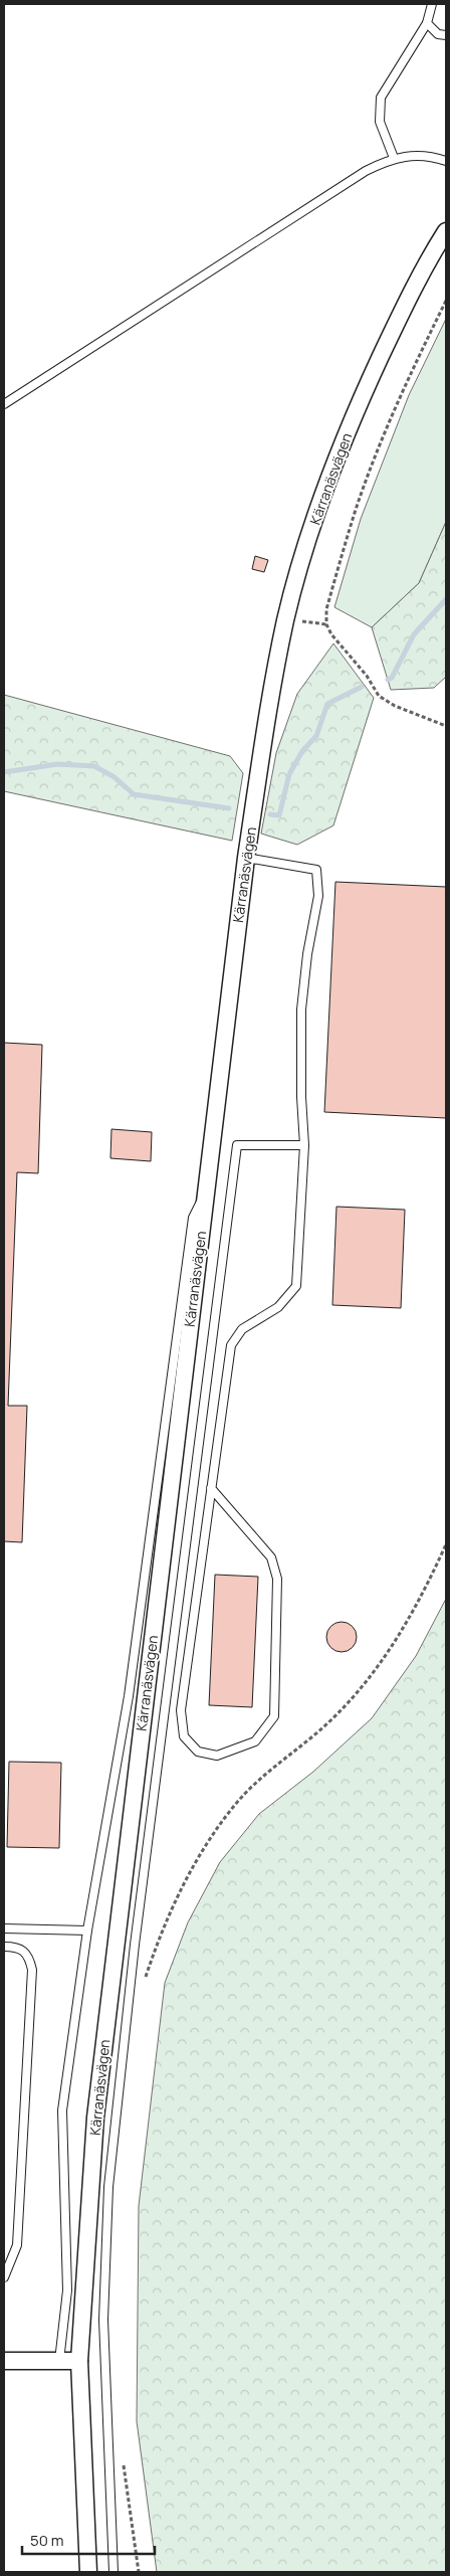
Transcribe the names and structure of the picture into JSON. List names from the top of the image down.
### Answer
{
  "streets": {
    "street": ["Kärranäsvägen"]
  },
  "scale_bar": "50 m"
}
